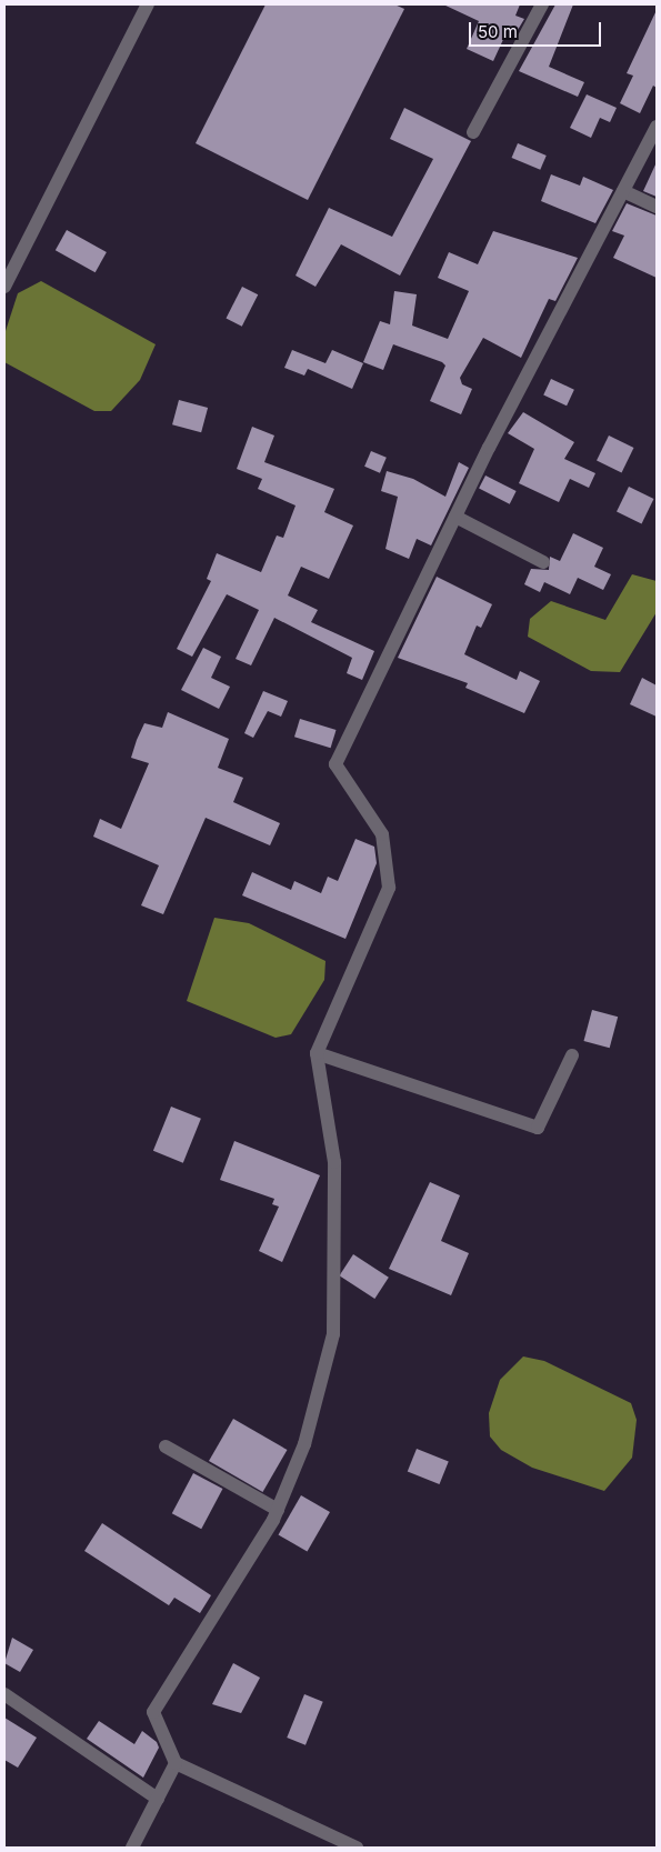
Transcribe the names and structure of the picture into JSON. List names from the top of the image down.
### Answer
{
  "scale_bar": "50 m"
}
